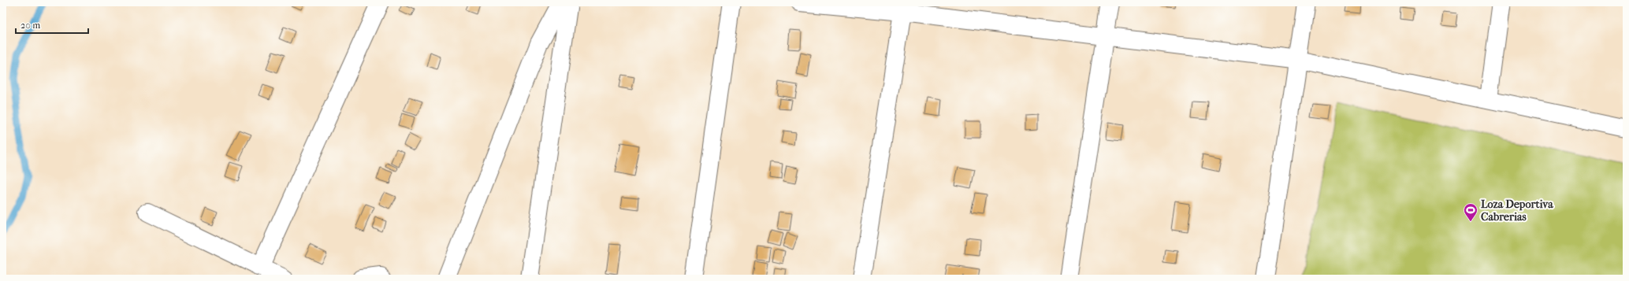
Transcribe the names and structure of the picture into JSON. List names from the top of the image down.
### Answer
{
  "places": {
    "sports": ["Loza Deportiva Cabrerias"]
  },
  "scale_bar": "20 m"
}
